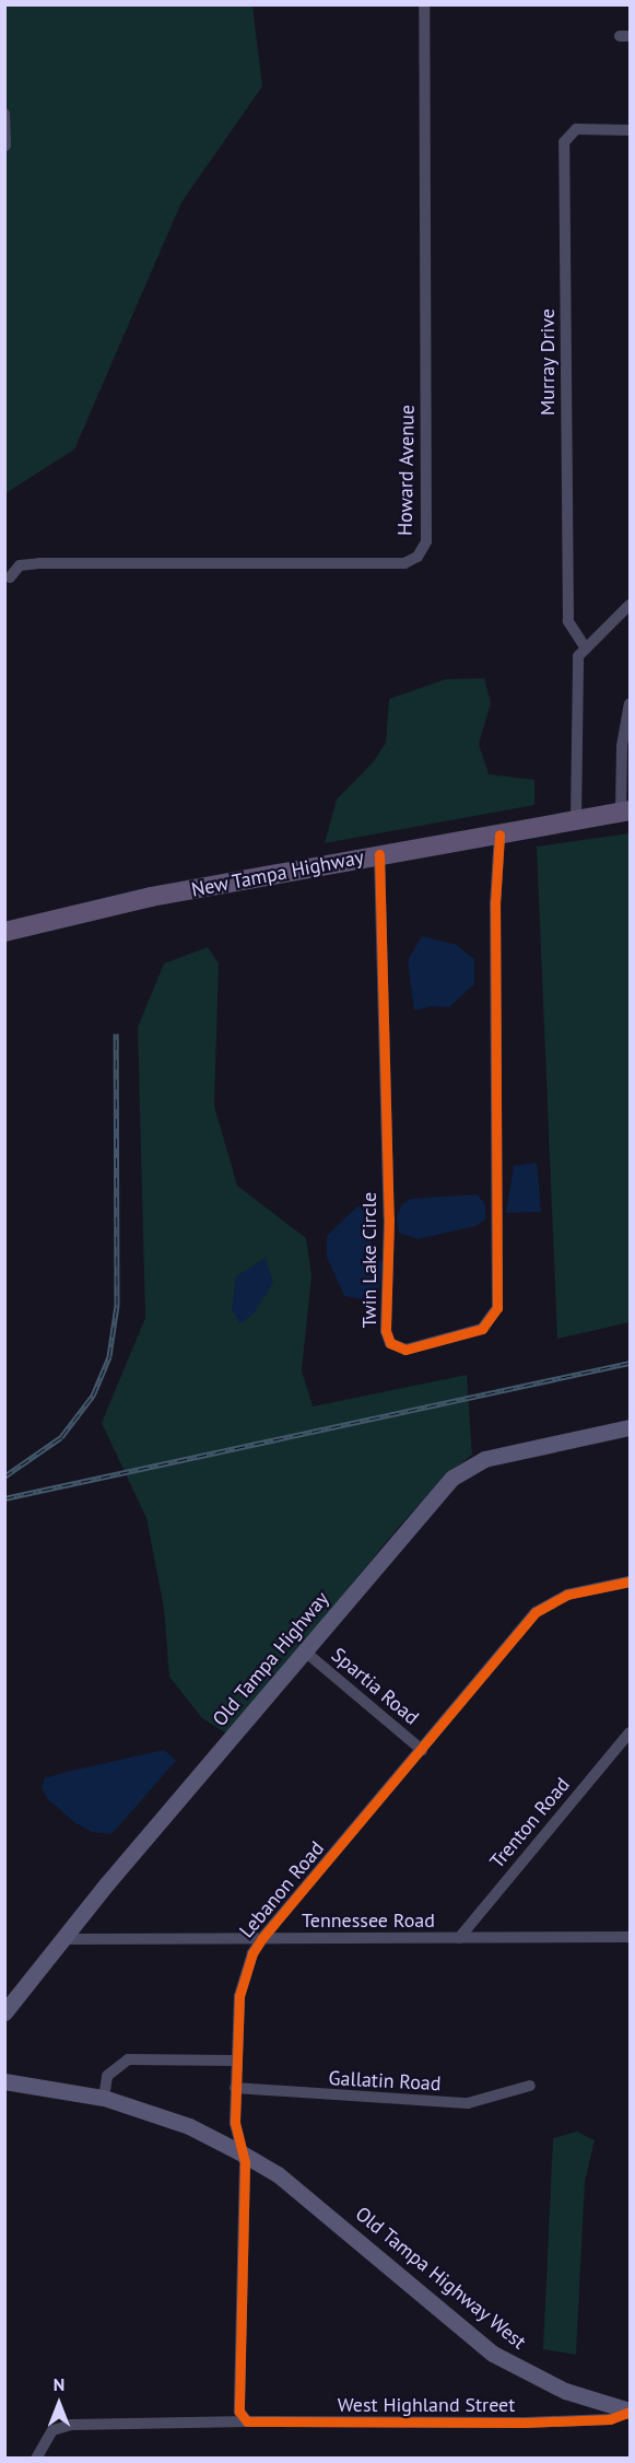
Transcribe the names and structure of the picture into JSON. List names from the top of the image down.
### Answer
{
  "streets": {
    "main road": ["New Tampa Highway", "Old Tampa Highway", "Old Tampa Highway West"],
    "street": [
      "Murray Drive",
      "Howard Avenue",
      "Twin Lake Circle",
      "Spartia Road",
      "Trenton Road",
      "Lebanon Road",
      "Tennessee Road",
      "Gallatin Road",
      "West Highland Street"
    ]
  },
  "crossings": [
    ["New Tampa Highway", "Twin Lake Circle"],
    ["Old Tampa Highway", "Spartia Road"],
    ["Old Tampa Highway", "Tennessee Road"],
    ["Spartia Road", "Lebanon Road"],
    ["Trenton Road", "Tennessee Road"],
    ["Lebanon Road", "Tennessee Road"],
    ["Lebanon Road", "Gallatin Road"],
    ["Lebanon Road", "Old Tampa Highway West"],
    ["Lebanon Road", "West Highland Street"],
    ["Old Tampa Highway West", "West Highland Street"]
  ],
  "north": "top"
}
